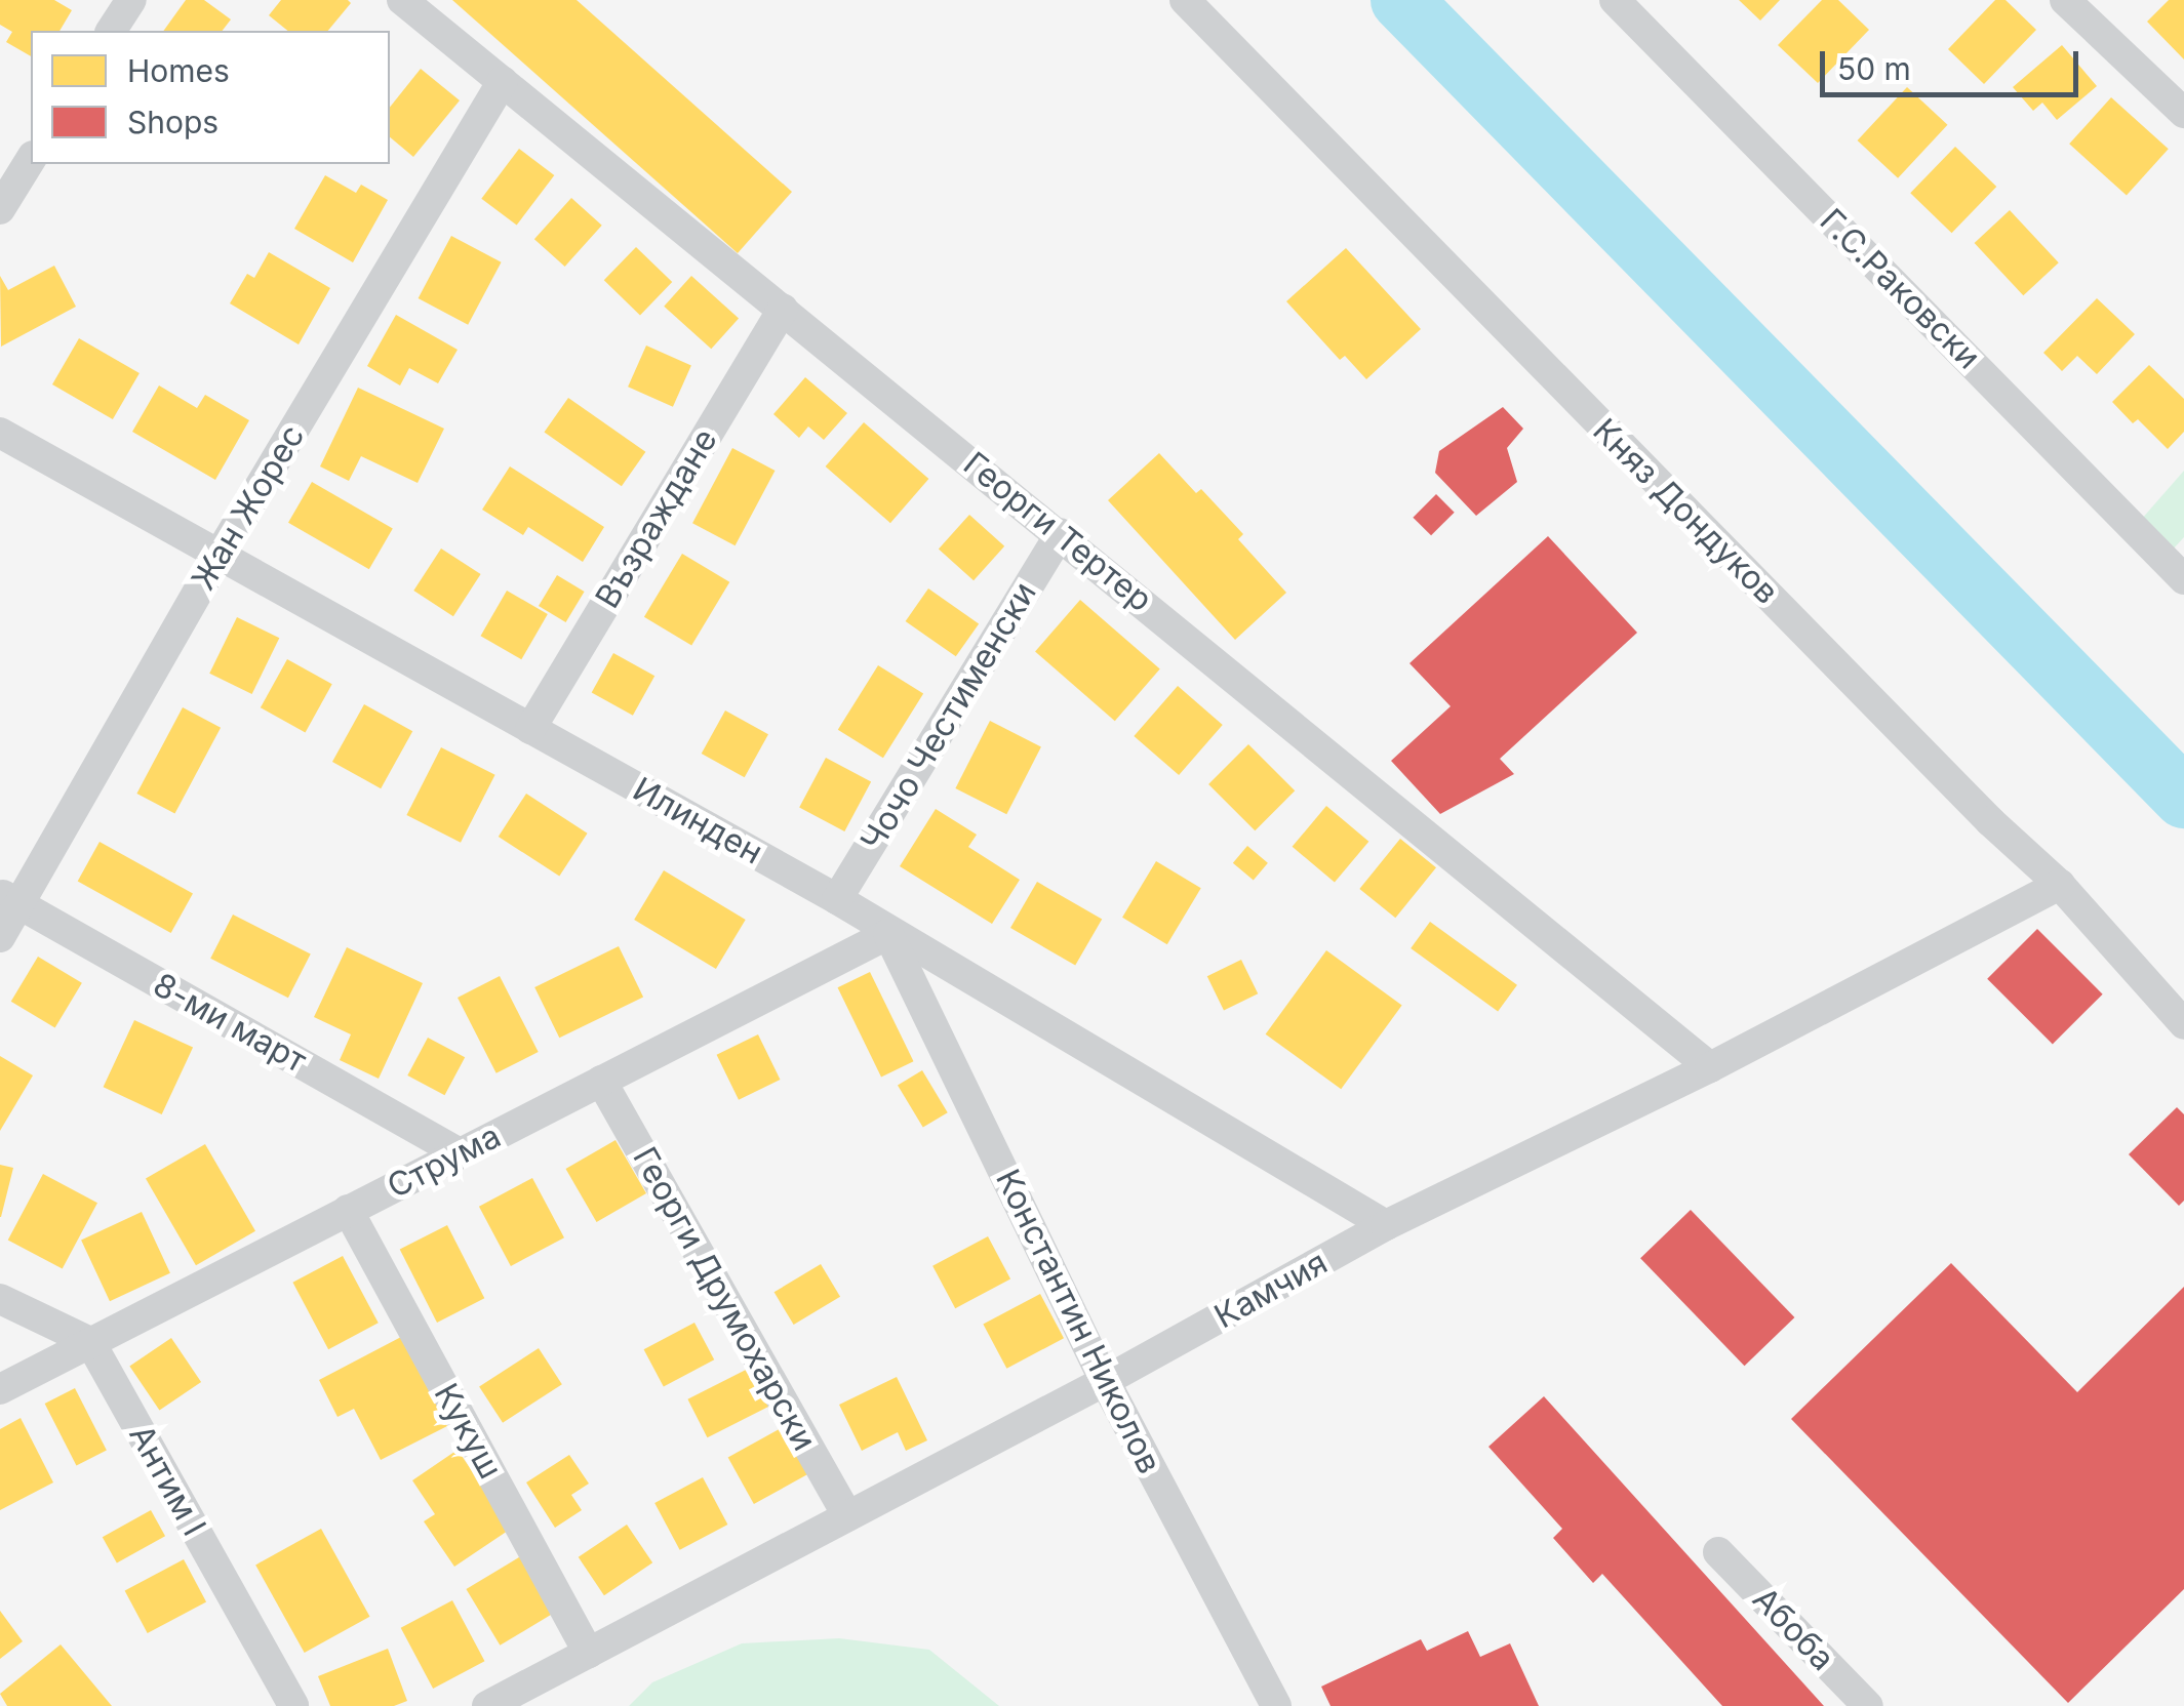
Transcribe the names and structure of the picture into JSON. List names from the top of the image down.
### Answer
{
  "streets": {
    "street": [
      "Г.С.Раковски",
      "Жан Жорес",
      "Княз Дондуков",
      "Възраждане",
      "Георги Тертер",
      "Чочо Честименски",
      "Илинден",
      "8-ми март",
      "Струма",
      "Камчия",
      "Георги Друмохарски",
      "Константин Николов",
      "Кукуш",
      "Антим I",
      "Абоба"
    ]
  },
  "crossings": [
    ["Жан Жорес", "Георги Тертер"],
    ["Жан Жорес", "Илинден"],
    ["Жан Жорес", "8-ми март"],
    ["Княз Дондуков", "Камчия"],
    ["Възраждане", "Георги Тертер"],
    ["Възраждане", "Илинден"],
    ["Георги Тертер", "Чочо Честименски"],
    ["Георги Тертер", "Камчия"],
    ["Чочо Честименски", "Илинден"],
    ["Илинден", "Струма"],
    ["Илинден", "Камчия"],
    ["Илинден", "Константин Николов"],
    ["8-ми март", "Струма"],
    ["Струма", "Георги Друмохарски"],
    ["Струма", "Константин Николов"],
    ["Струма", "Кукуш"],
    ["Струма", "Антим I"],
    ["Камчия", "Георги Друмохарски"],
    ["Камчия", "Константин Николов"],
    ["Камчия", "Кукуш"]
  ],
  "legend": ["Homes", "Shops"],
  "scale_bar": "50 m"
}
